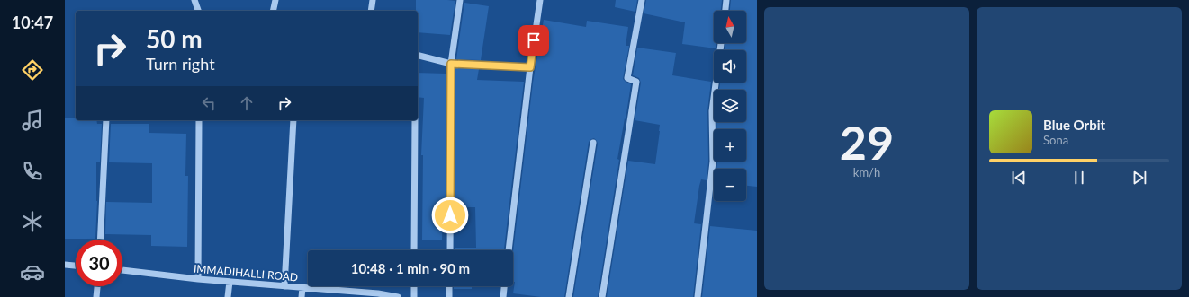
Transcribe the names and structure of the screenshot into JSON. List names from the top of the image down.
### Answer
{
  "streets": {
    "street": ["IMMADIHALLI ROAD"]
  },
  "north": "top",
  "page": {
    "tabs": "10:47",
    "tile": ["29", "km/h"],
    "map_buttons": ["+", "−"],
    "turn": ["50 m", "Turn right"],
    "song": ["Blue Orbit", "Sona"],
    "limit": "30",
    "trip": "10:48 · 1 min · 90 m"
  }
}
